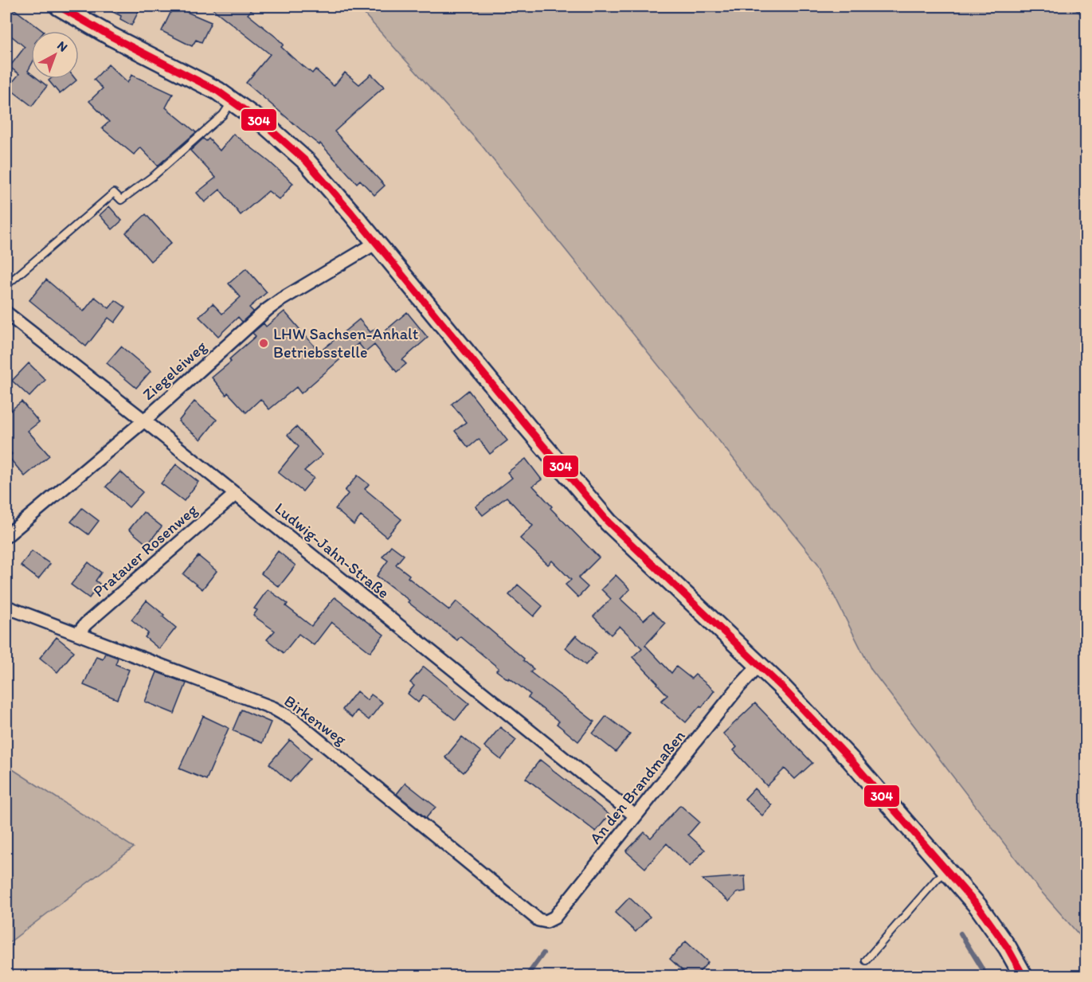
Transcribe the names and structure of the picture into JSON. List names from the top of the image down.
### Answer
{
  "streets": {
    "street": [
      "Ziegeleiweg",
      "Pratauer Rosenweg",
      "Ludwig-Jahn-Straße",
      "Birkenweg",
      "An den Brandmaßen"
    ]
  },
  "crossings": [
    ["Ziegeleiweg", "Ludwig-Jahn-Straße"],
    ["Pratauer Rosenweg", "Ludwig-Jahn-Straße"],
    ["Pratauer Rosenweg", "Birkenweg"],
    ["Ludwig-Jahn-Straße", "An den Brandmaßen"],
    ["Birkenweg", "An den Brandmaßen"]
  ],
  "places": ["LHW Sachsen-Anhalt Betriebsstelle"],
  "lines": ["transit line 304"],
  "north": "top right"
}
